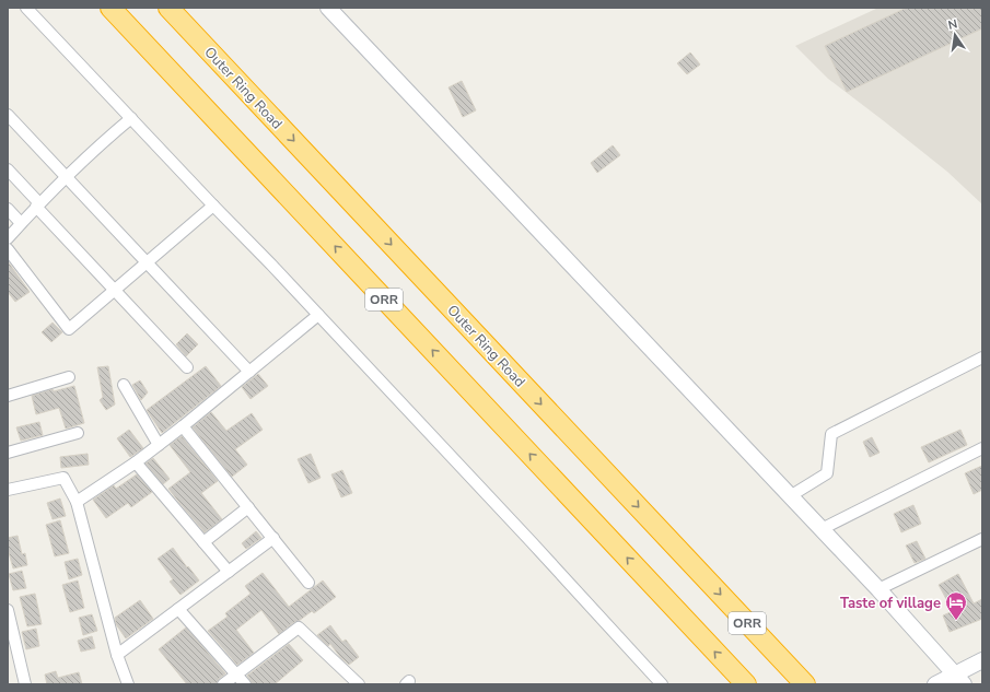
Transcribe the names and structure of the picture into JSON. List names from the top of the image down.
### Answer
{
  "streets": {
    "highway": ["Outer Ring Road", "ORR"]
  },
  "places": {
    "hotel": ["Taste of village"]
  },
  "north": "top"
}
